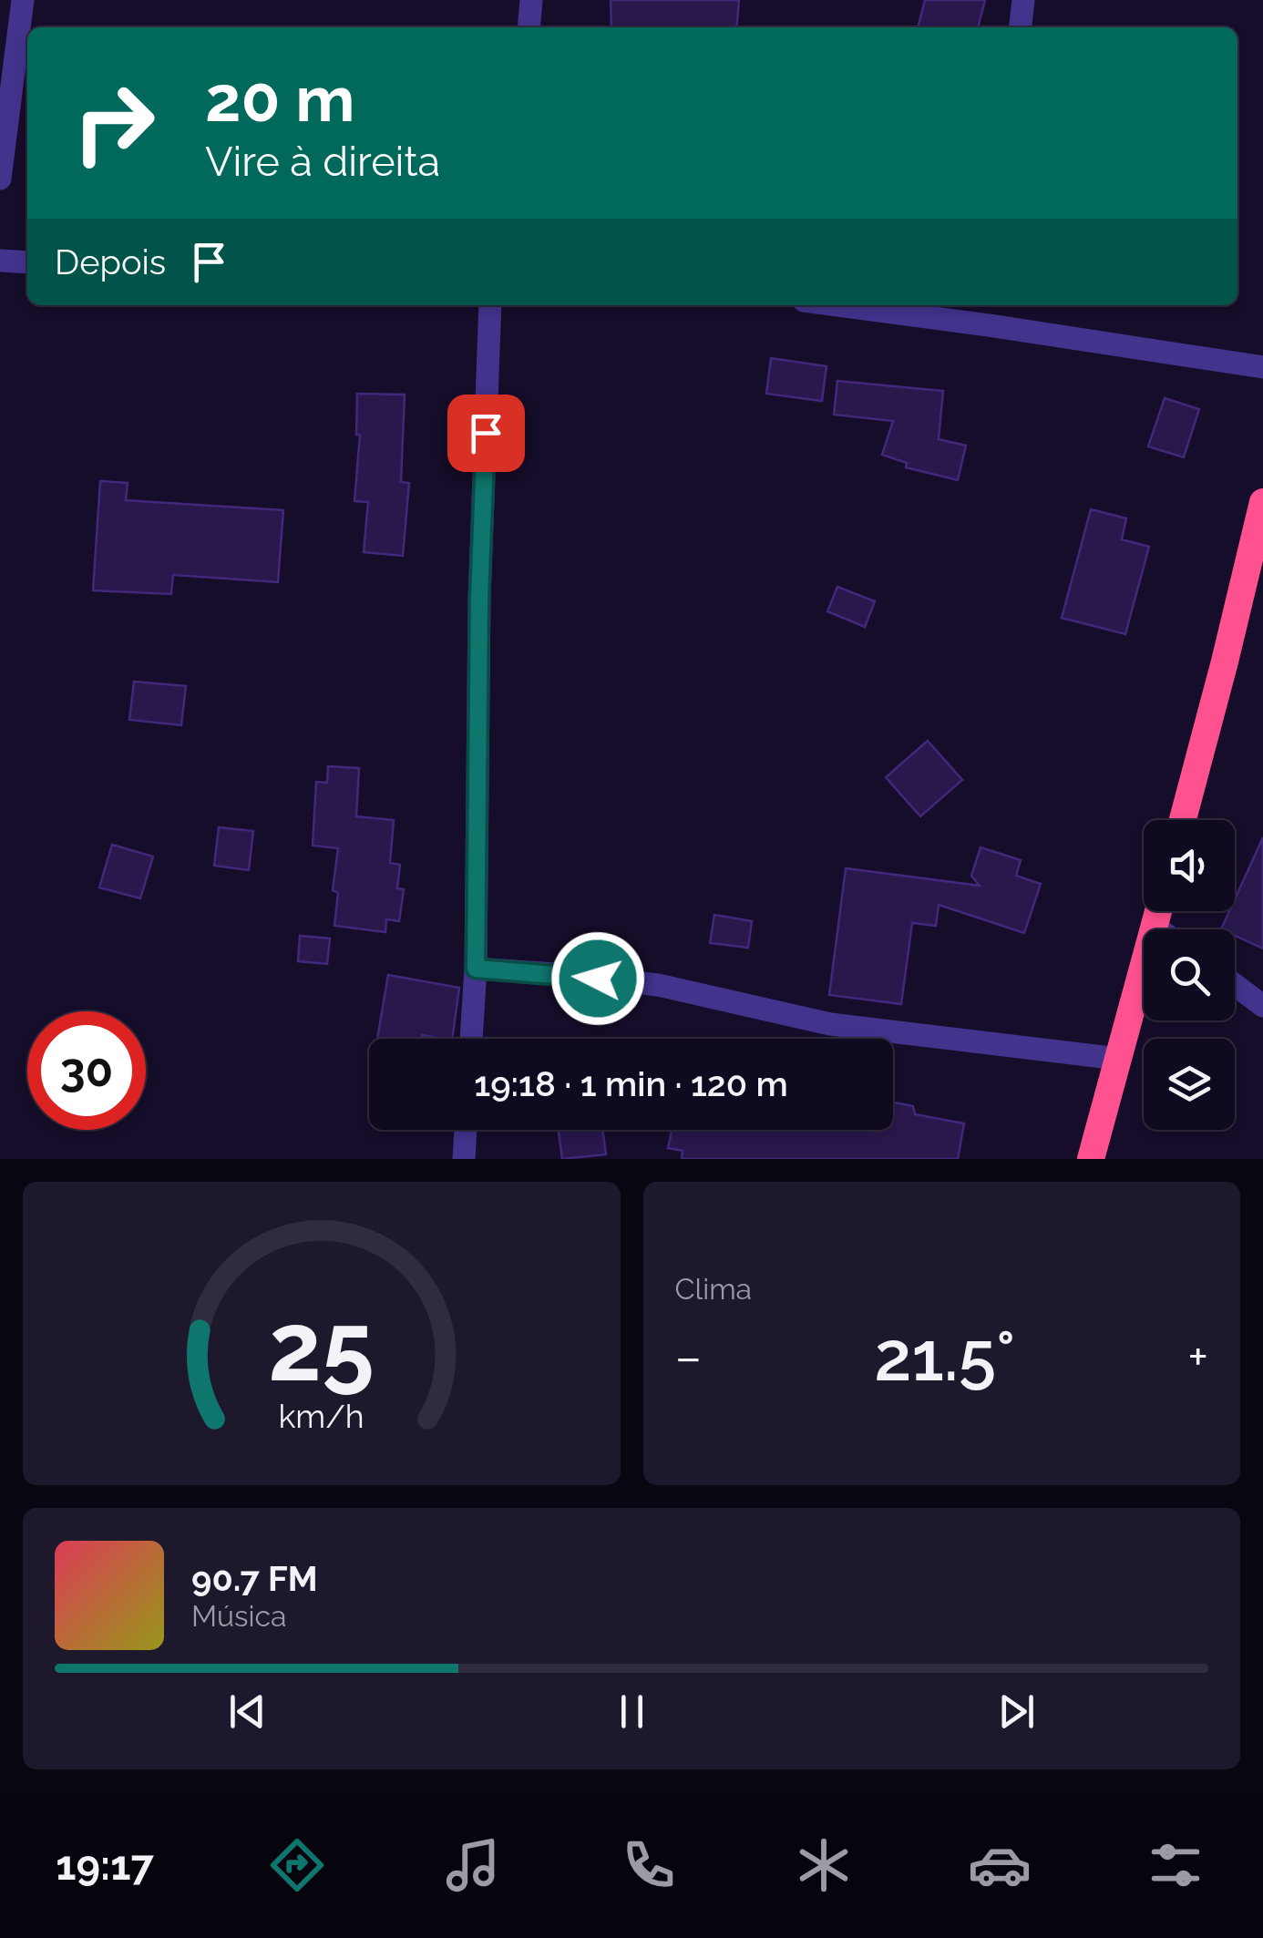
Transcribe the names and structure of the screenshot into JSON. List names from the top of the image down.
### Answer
{
  "page": {
    "turn": ["20 m", "Vire à direita"],
    "then": "Depois",
    "limit": "30",
    "trip": "19:18 · 1 min · 120 m",
    "tile": "Clima",
    "heat": ["−", "21.5°", "+"],
    "song": ["90.7 FM", "Música"],
    "tabs": "19:17",
    "gauge": ["25", "km/h"]
  }
}
